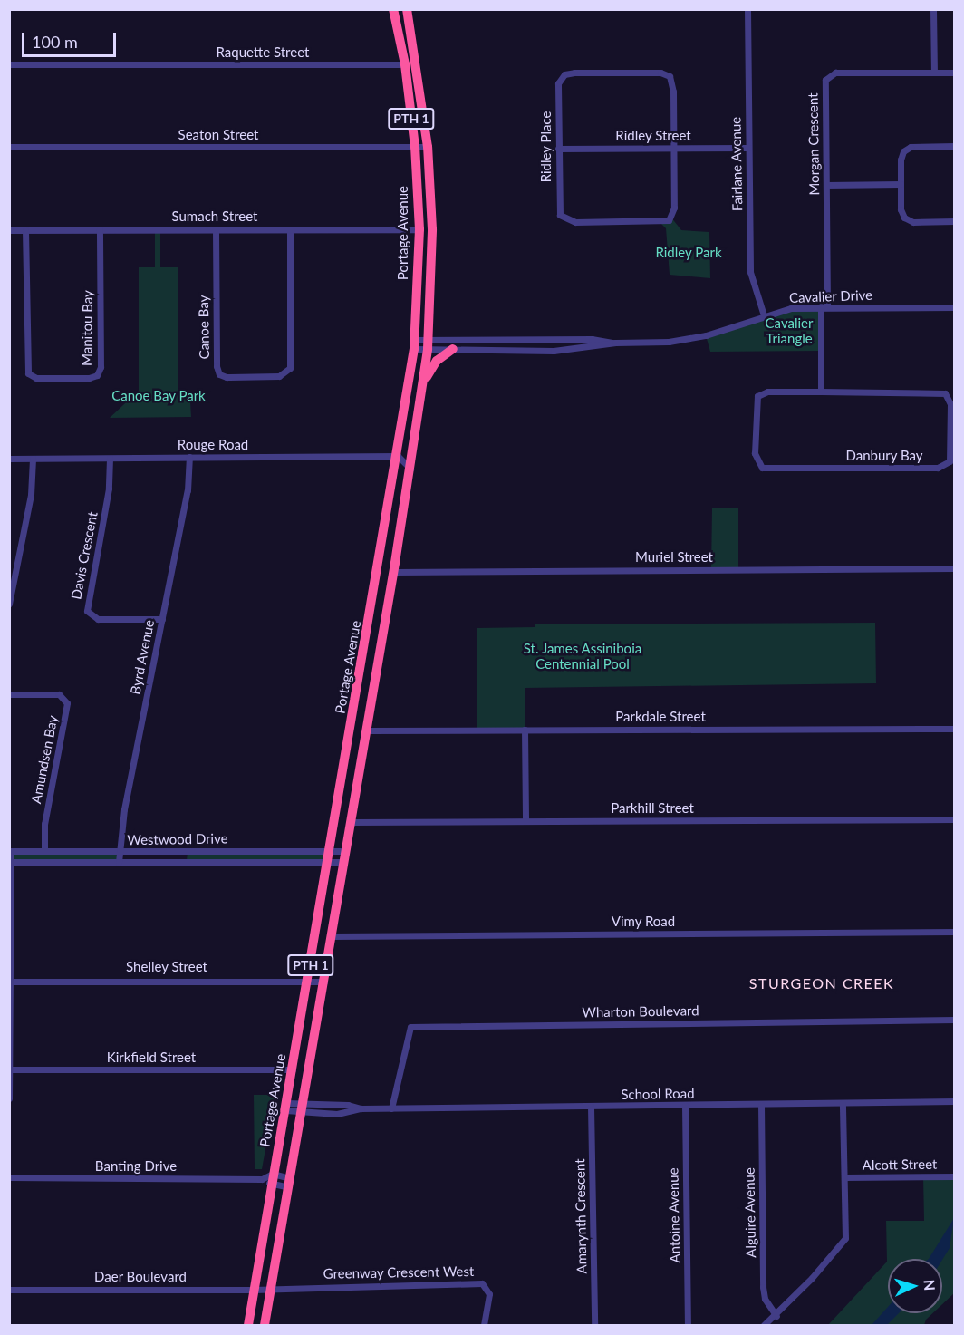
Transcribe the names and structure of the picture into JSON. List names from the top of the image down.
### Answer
{
  "streets": {
    "highway": ["PTH 1", "Portage Avenue"],
    "street": [
      "Raquette Street",
      "Seaton Street",
      "Ridley Street",
      "Morgan Crescent",
      "Ridley Place",
      "Fairlane Avenue",
      "Sumach Street",
      "Cavalier Drive",
      "Canoe Bay",
      "Manitou Bay",
      "Rouge Road",
      "Danbury Bay",
      "Davis Crescent",
      "Muriel Street",
      "Byrd Avenue",
      "Parkdale Street",
      "Amundsen Bay",
      "Parkhill Street",
      "Westwood Drive",
      "Vimy Road",
      "Shelley Street",
      "Wharton Boulevard",
      "Kirkfield Street",
      "School Road",
      "Alcott Street",
      "Banting Drive",
      "Alguire Avenue",
      "Antoine Avenue",
      "Amarynth Crescent",
      "Greenway Crescent West",
      "Daer Boulevard"
    ]
  },
  "crossings": [
    ["Raquette Street", "Portage Avenue"],
    ["Seaton Street", "Portage Avenue"],
    ["Ridley Street", "Ridley Place"],
    ["Ridley Street", "Fairlane Avenue"],
    ["Morgan Crescent", "Cavalier Drive"],
    ["Fairlane Avenue", "Cavalier Drive"],
    ["Sumach Street", "Portage Avenue"],
    ["Sumach Street", "Canoe Bay"],
    ["Sumach Street", "Manitou Bay"],
    ["Portage Avenue", "Cavalier Drive"],
    ["Portage Avenue", "Rouge Road"],
    ["Portage Avenue", "Muriel Street"],
    ["Portage Avenue", "Parkdale Street"],
    ["Portage Avenue", "Parkhill Street"],
    ["Portage Avenue", "Westwood Drive"],
    ["Portage Avenue", "Vimy Road"],
    ["Portage Avenue", "Shelley Street"],
    ["Portage Avenue", "Kirkfield Street"],
    ["Portage Avenue", "School Road"],
    ["Portage Avenue", "Banting Drive"],
    ["Portage Avenue", "Greenway Crescent West"],
    ["Portage Avenue", "Daer Boulevard"],
    ["Rouge Road", "Davis Crescent"],
    ["Rouge Road", "Byrd Avenue"],
    ["Davis Crescent", "Byrd Avenue"],
    ["Byrd Avenue", "Westwood Drive"],
    ["Amundsen Bay", "Westwood Drive"],
    ["Wharton Boulevard", "School Road"],
    ["School Road", "Alguire Avenue"],
    ["School Road", "Antoine Avenue"],
    ["School Road", "Amarynth Crescent"],
    ["Greenway Crescent West", "Daer Boulevard"]
  ],
  "districts": ["STURGEON CREEK"],
  "parks": [
    "Ridley Park",
    "Cavalier Triangle",
    "Canoe Bay Park",
    "St. James Assiniboia Centennial Pool"
  ],
  "scale_bar": "100 m",
  "north": "right"
}
